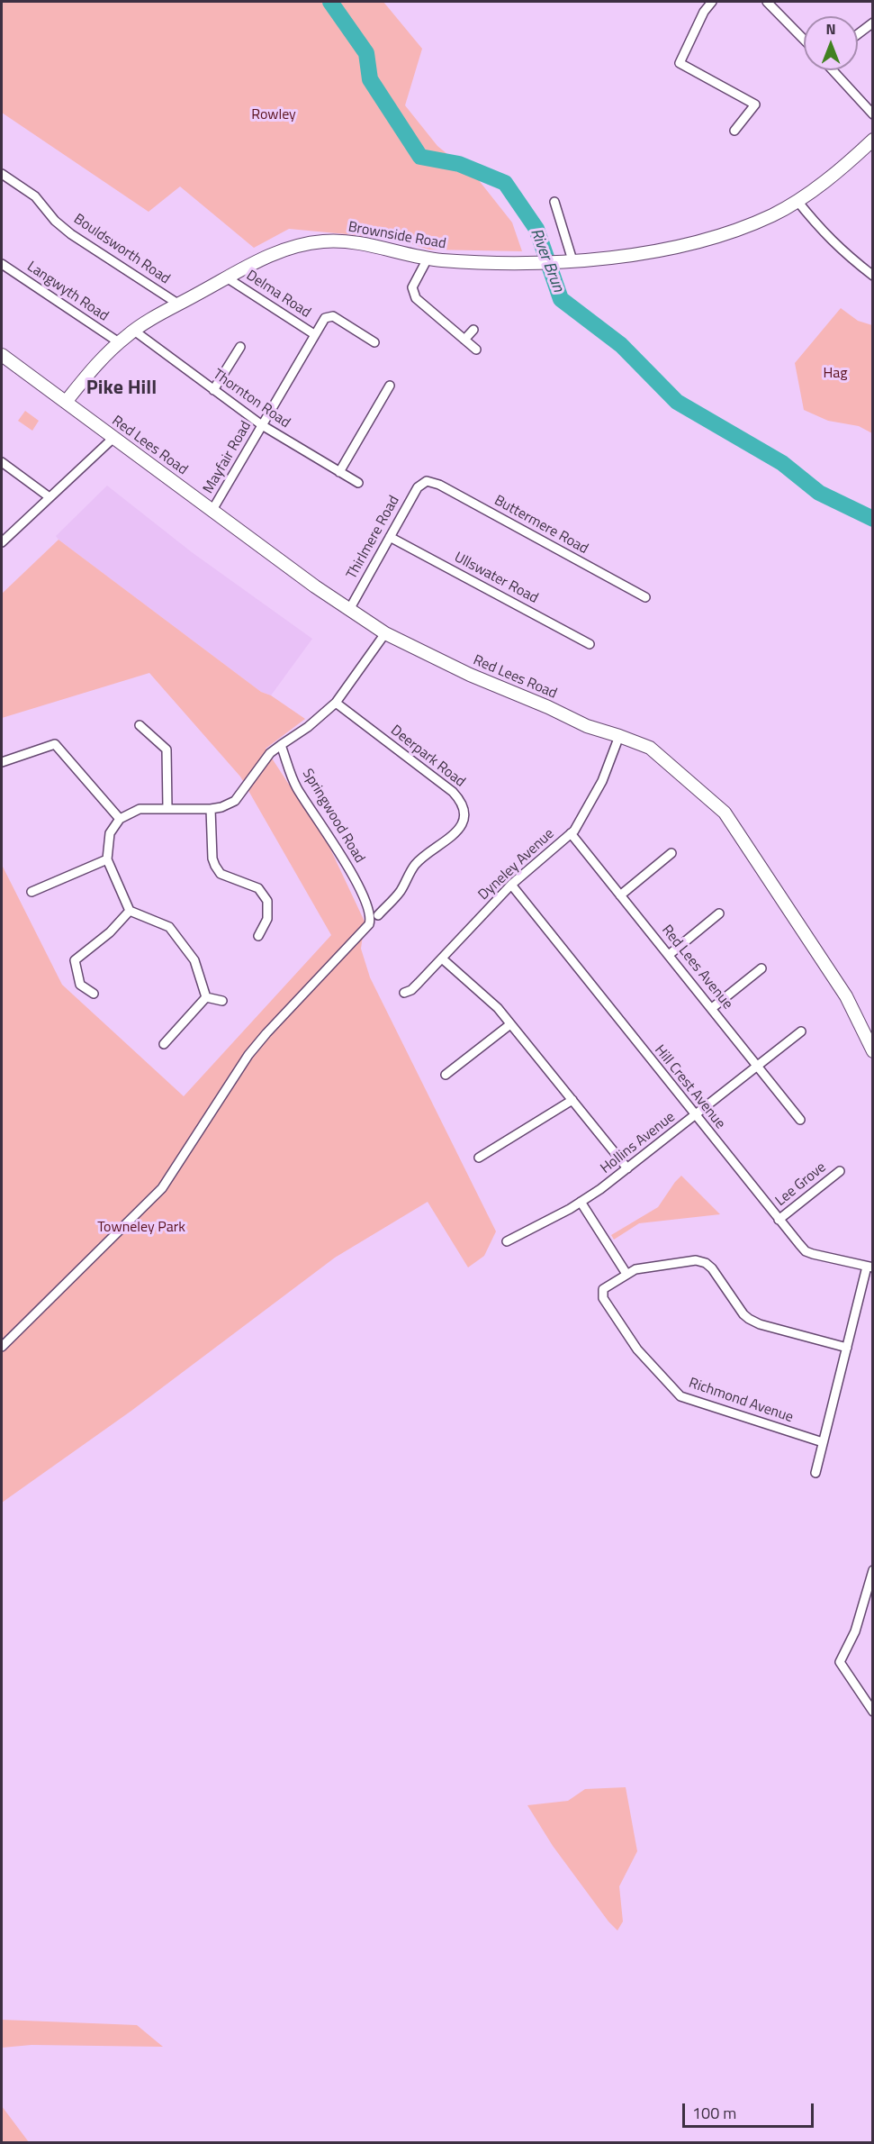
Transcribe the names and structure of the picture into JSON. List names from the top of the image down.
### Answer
{
  "streets": {
    "street": [
      "Brownside Road",
      "Bouldsworth Road",
      "Langwyth Road",
      "Delma Road",
      "Thornton Road",
      "Red Lees Road",
      "Mayfair Road",
      "Buttermere Road",
      "Thirlmere Road",
      "Ullswater Road",
      "Deerpark Road",
      "Springwood Road",
      "Dyneley Avenue",
      "Red Lees Avenue",
      "Hill Crest Avenue",
      "Hollins Avenue",
      "Lee Grove",
      "Richmond Avenue"
    ]
  },
  "crossings": [
    ["Brownside Road", "Bouldsworth Road"],
    ["Brownside Road", "Langwyth Road"],
    ["Brownside Road", "Delma Road"],
    ["Brownside Road", "Thornton Road"],
    ["Brownside Road", "Red Lees Road"],
    ["Delma Road", "Mayfair Road"],
    ["Thornton Road", "Mayfair Road"],
    ["Red Lees Road", "Mayfair Road"],
    ["Red Lees Road", "Thirlmere Road"],
    ["Red Lees Road", "Dyneley Avenue"],
    ["Buttermere Road", "Thirlmere Road"],
    ["Thirlmere Road", "Ullswater Road"],
    ["Dyneley Avenue", "Red Lees Avenue"],
    ["Dyneley Avenue", "Hill Crest Avenue"],
    ["Red Lees Avenue", "Hollins Avenue"],
    ["Hill Crest Avenue", "Hollins Avenue"],
    ["Hill Crest Avenue", "Lee Grove"]
  ],
  "districts": ["Pike Hill"],
  "water": ["River Brun"],
  "parks": ["Rowley", "Hag", "Towneley Park"],
  "scale_bar": "100 m",
  "north": "top"
}
